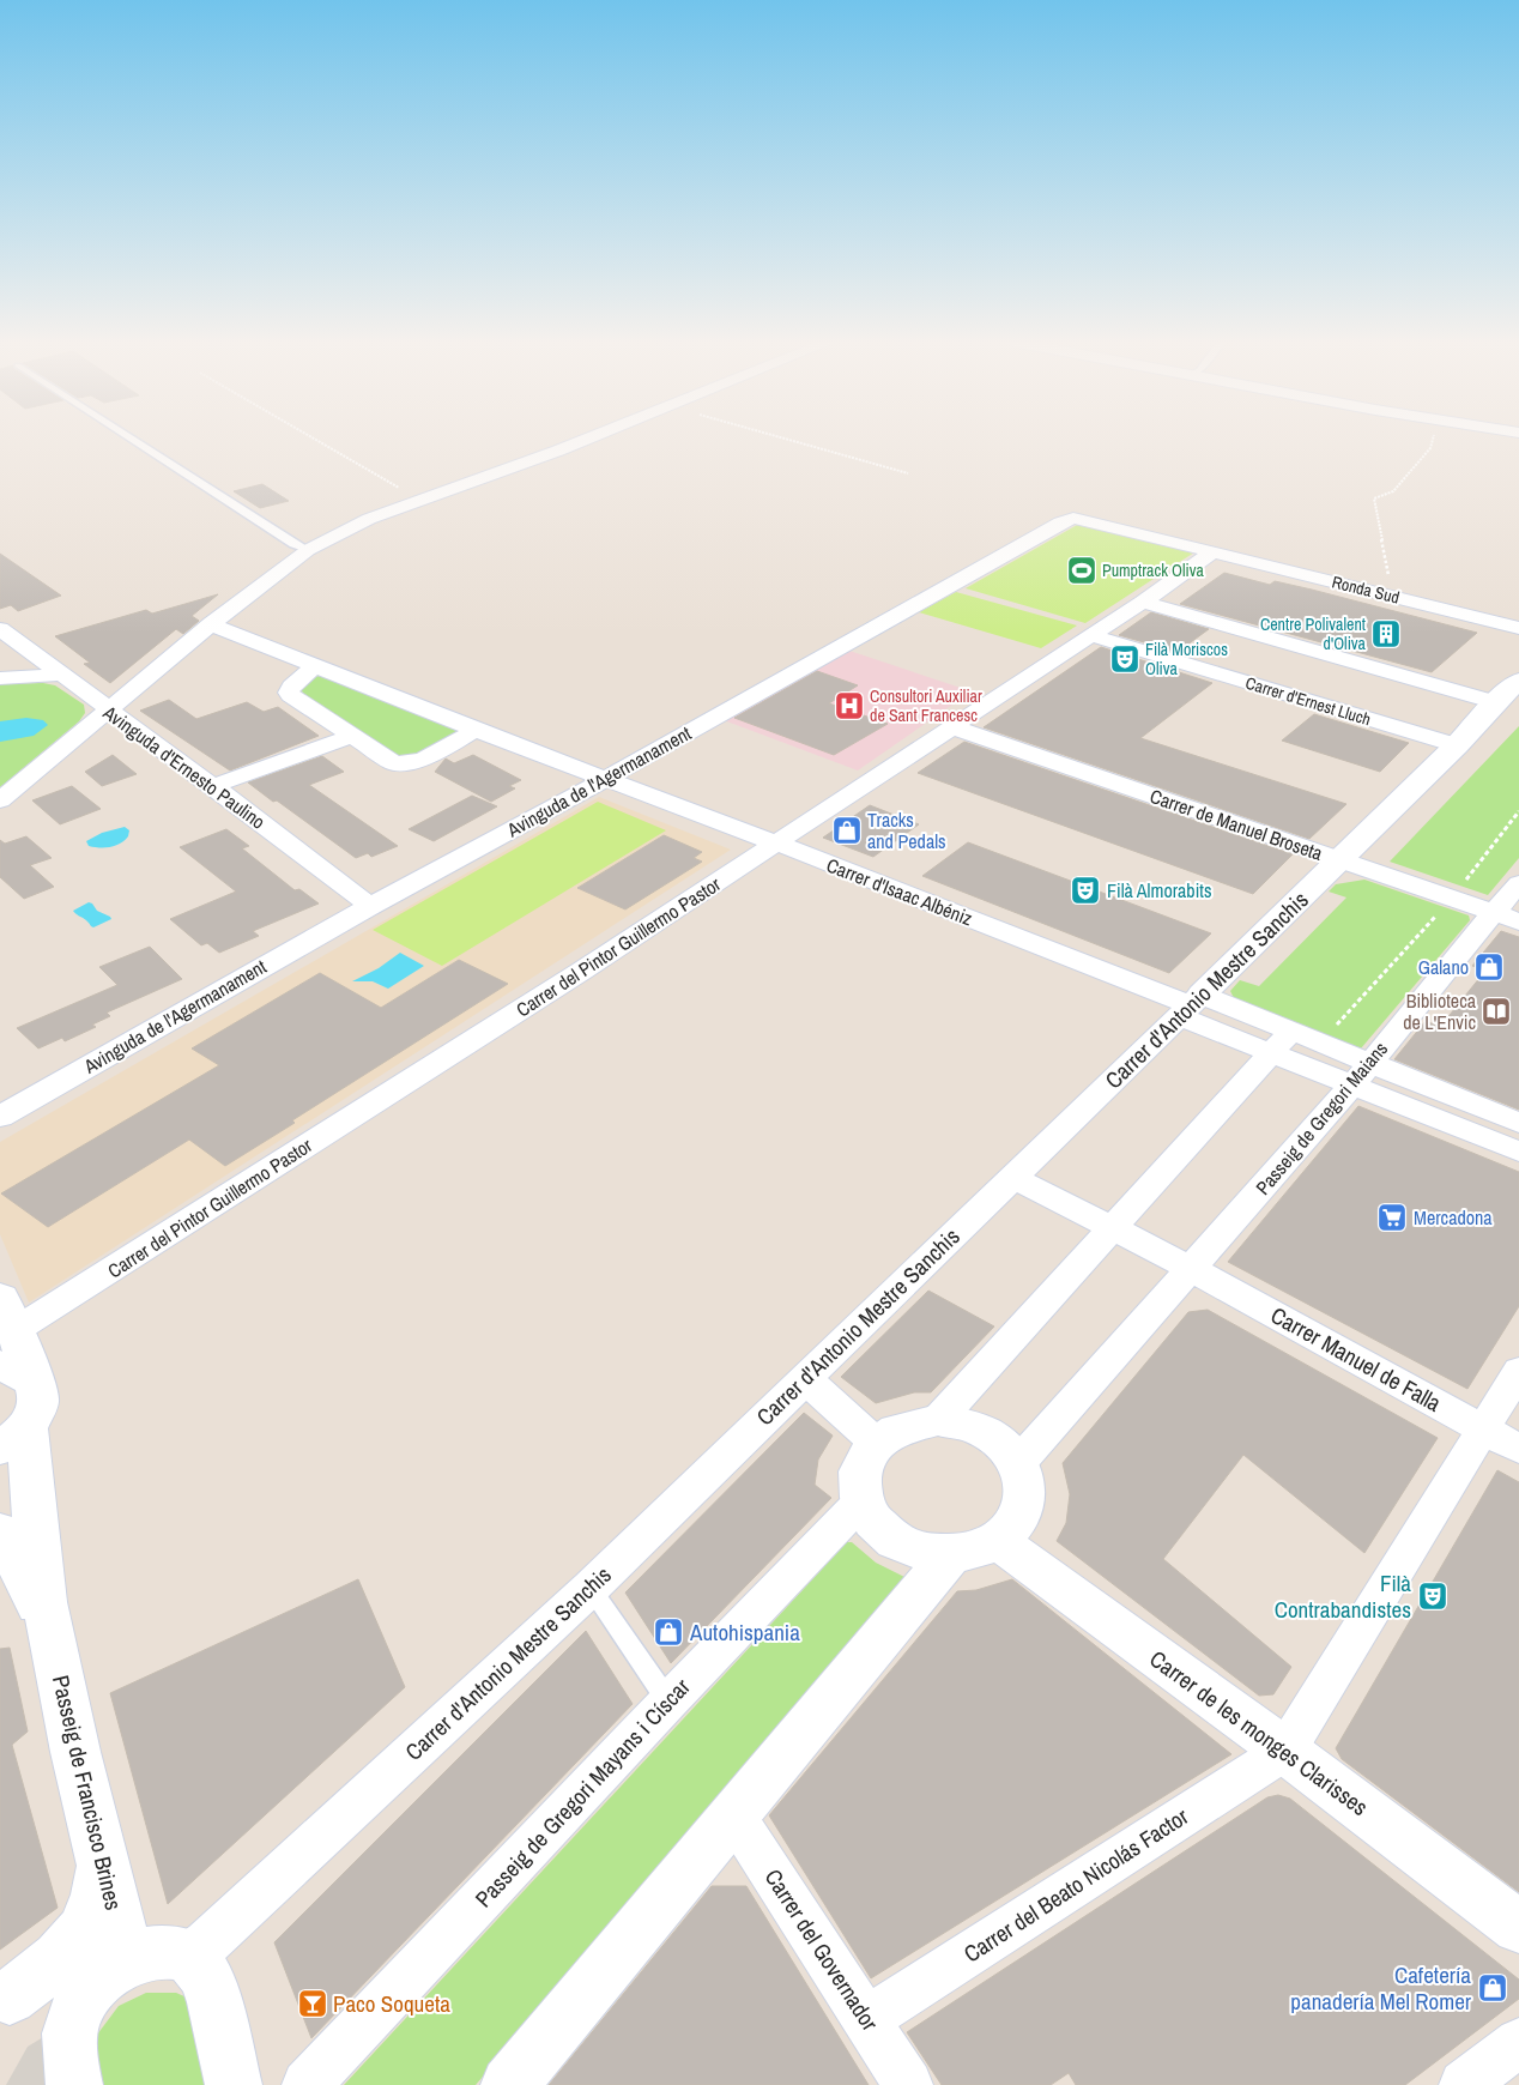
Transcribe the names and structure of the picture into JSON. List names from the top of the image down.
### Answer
{
  "streets": {
    "street": [
      "Ronda Sud",
      "Carrer d'Ernest Lluch",
      "Avinguda d'Ernesto Paulino",
      "Avinguda de l'Agermanament",
      "Carrer de Manuel Broseta",
      "Carrer d'Isaac Albéniz",
      "Carrer del Pintor Guillermo Pastor",
      "Carrer d'Antonio Mestre Sanchis",
      "Passeig de Gregori Maians",
      "Carrer Manuel de Falla",
      "Carrer de les monges Clarisses",
      "Passeig de Francisco Brines",
      "Passeig de Gregori Mayans i Císcar",
      "Carrer del Beato Nicolás Factor",
      "Carrer del Governador"
    ]
  },
  "crossings": [
    ["Ronda Sud", "Avinguda de l'Agermanament"],
    ["Ronda Sud", "Carrer del Pintor Guillermo Pastor"],
    ["Carrer d'Ernest Lluch", "Carrer del Pintor Guillermo Pastor"],
    ["Carrer d'Ernest Lluch", "Carrer d'Antonio Mestre Sanchis"],
    ["Avinguda d'Ernesto Paulino", "Avinguda de l'Agermanament"],
    ["Avinguda de l'Agermanament", "Carrer d'Isaac Albéniz"],
    ["Avinguda de l'Agermanament", "Carrer del Pintor Guillermo Pastor"],
    ["Carrer de Manuel Broseta", "Carrer del Pintor Guillermo Pastor"],
    ["Carrer de Manuel Broseta", "Carrer d'Antonio Mestre Sanchis"],
    ["Carrer de Manuel Broseta", "Passeig de Gregori Maians"],
    ["Carrer d'Isaac Albéniz", "Carrer del Pintor Guillermo Pastor"],
    ["Carrer d'Isaac Albéniz", "Carrer d'Antonio Mestre Sanchis"],
    ["Carrer d'Isaac Albéniz", "Passeig de Gregori Maians"],
    ["Passeig de Gregori Maians", "Carrer Manuel de Falla"],
    ["Passeig de Gregori Maians", "Carrer de les monges Clarisses"],
    ["Passeig de Gregori Maians", "Passeig de Gregori Mayans i Císcar"],
    ["Carrer de les monges Clarisses", "Passeig de Gregori Mayans i Císcar"],
    ["Carrer de les monges Clarisses", "Carrer del Beato Nicolás Factor"],
    ["Carrer del Beato Nicolás Factor", "Carrer del Governador"]
  ],
  "places": {
    "sports": ["Pumptrack Oliva"],
    "building": ["Centre Polivalent d'Oliva"],
    "theatre": ["Filà Moriscos Oliva", "Filà Almorabits", "Filà Contrabandistes"],
    "hospital": ["Consultori Auxiliar de Sant Francesc"],
    "shop": [
      "Tracks and Pedals",
      "Galano",
      "Autohispania",
      "Cafetería panadería Mel Romer"
    ],
    "library": ["Biblioteca de L'Envic"],
    "supermarket": ["Mercadona"],
    "bar": ["Paco Soqueta"]
  }
}
